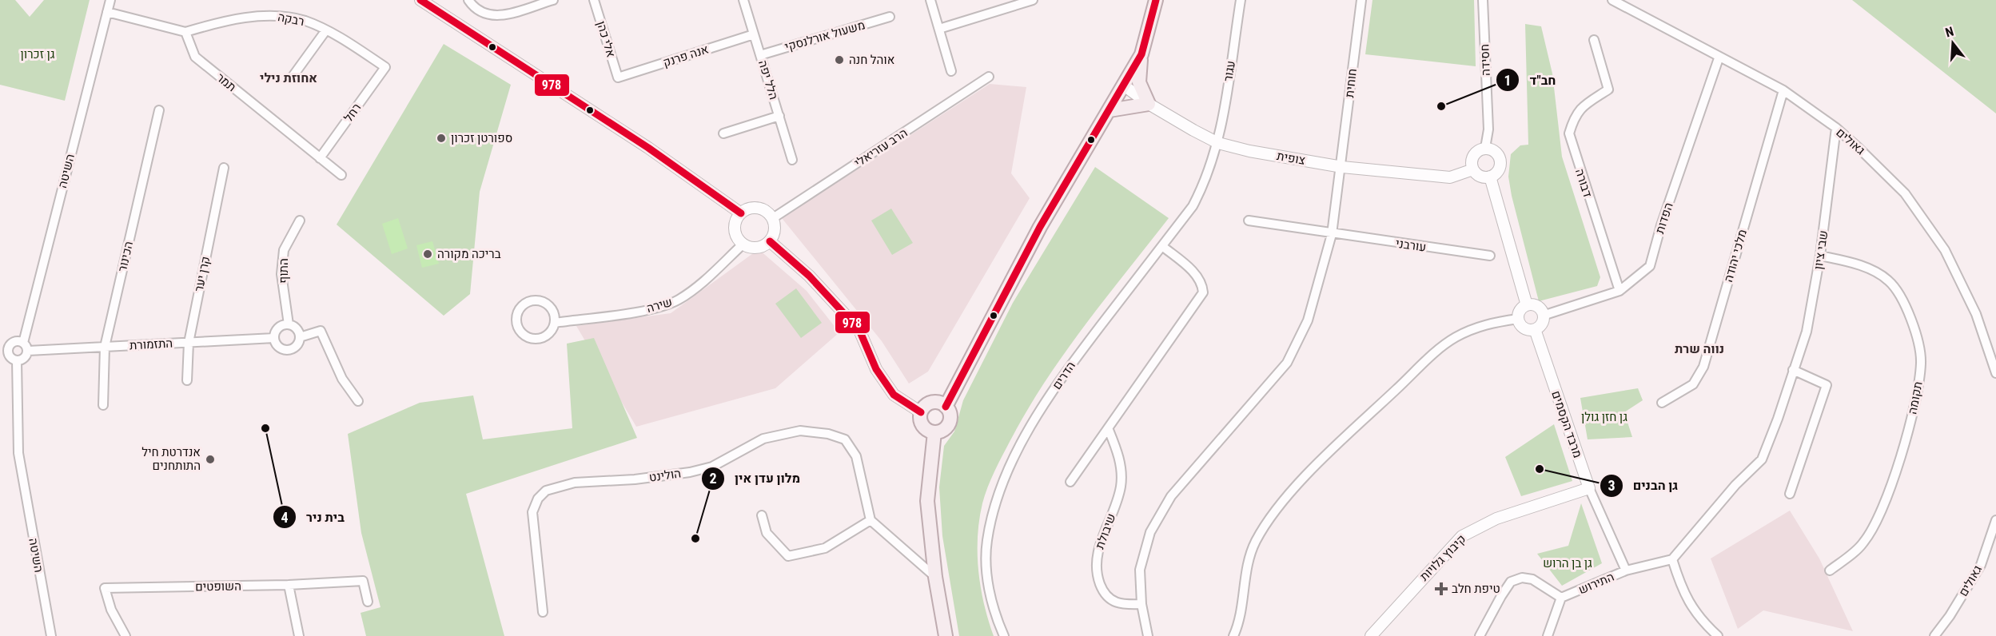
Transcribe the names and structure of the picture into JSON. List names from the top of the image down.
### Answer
{
  "streets": {
    "street": [
      "רבקה",
      "משעול אורלנסקי",
      "אלי כהן",
      "אנה פרנק",
      "חסידה",
      "עגור",
      "הלל יפה",
      "תמר",
      "חוחית",
      "רחל",
      "גאולים",
      "הרב עזריאלי",
      "צופית",
      "השיטה",
      "דבורה",
      "הפדות",
      "עורבני",
      "שבי ציון",
      "מלכי יהודה",
      "הכינור",
      "התוף",
      "קרן יער",
      "שירה",
      "התזמורת",
      "הדרים",
      "תקומה",
      "מרבד הקסמים",
      "הולינט",
      "שיבולת",
      "קיבוץ גלויות",
      "התירוש",
      "השופטים"
    ]
  },
  "crossings": [
    ["רבקה", "תמר"],
    ["רבקה", "רחל"],
    ["משעול אורלנסקי", "הלל יפה"],
    ["אלי כהן", "אנה פרנק"],
    ["אנה פרנק", "הלל יפה"],
    ["חסידה", "צופית"],
    ["עגור", "צופית"],
    ["עגור", "הדרים"],
    ["תמר", "רחל"],
    ["חוחית", "צופית"],
    ["גאולים", "הפדות"],
    ["גאולים", "שבי ציון"],
    ["גאולים", "מלכי יהודה"],
    ["הרב עזריאלי", "שירה"],
    ["צופית", "הדרים"],
    ["השיטה", "התזמורת"],
    ["דבורה", "הפדות"],
    ["הפדות", "מרבד הקסמים"],
    ["שבי ציון", "תקומה"],
    ["שבי ציון", "התירוש"],
    ["הכינור", "התזמורת"],
    ["התוף", "התזמורת"],
    ["קרן יער", "התזמורת"],
    ["מרבד הקסמים", "קיבוץ גלויות"],
    ["מרבד הקסמים", "התירוש"]
  ],
  "districts": ["אחוזת נילי", "נווה שרת"],
  "parks": ["גן זכרון", "גן חזן גולן", "גן בן הרוש"],
  "places": {
    "other": [
      "אוהל חנה",
      "חב\"ד",
      "ספורטן זכרון",
      "בריכה מקורה",
      "בית ניר",
      "אנדרטת חיל התותחנים",
      "גן הבנים",
      "מלון עדן אין"
    ],
    "health": ["טיפת חלב"]
  },
  "lines": ["transit line 978"],
  "north": "top"
}
